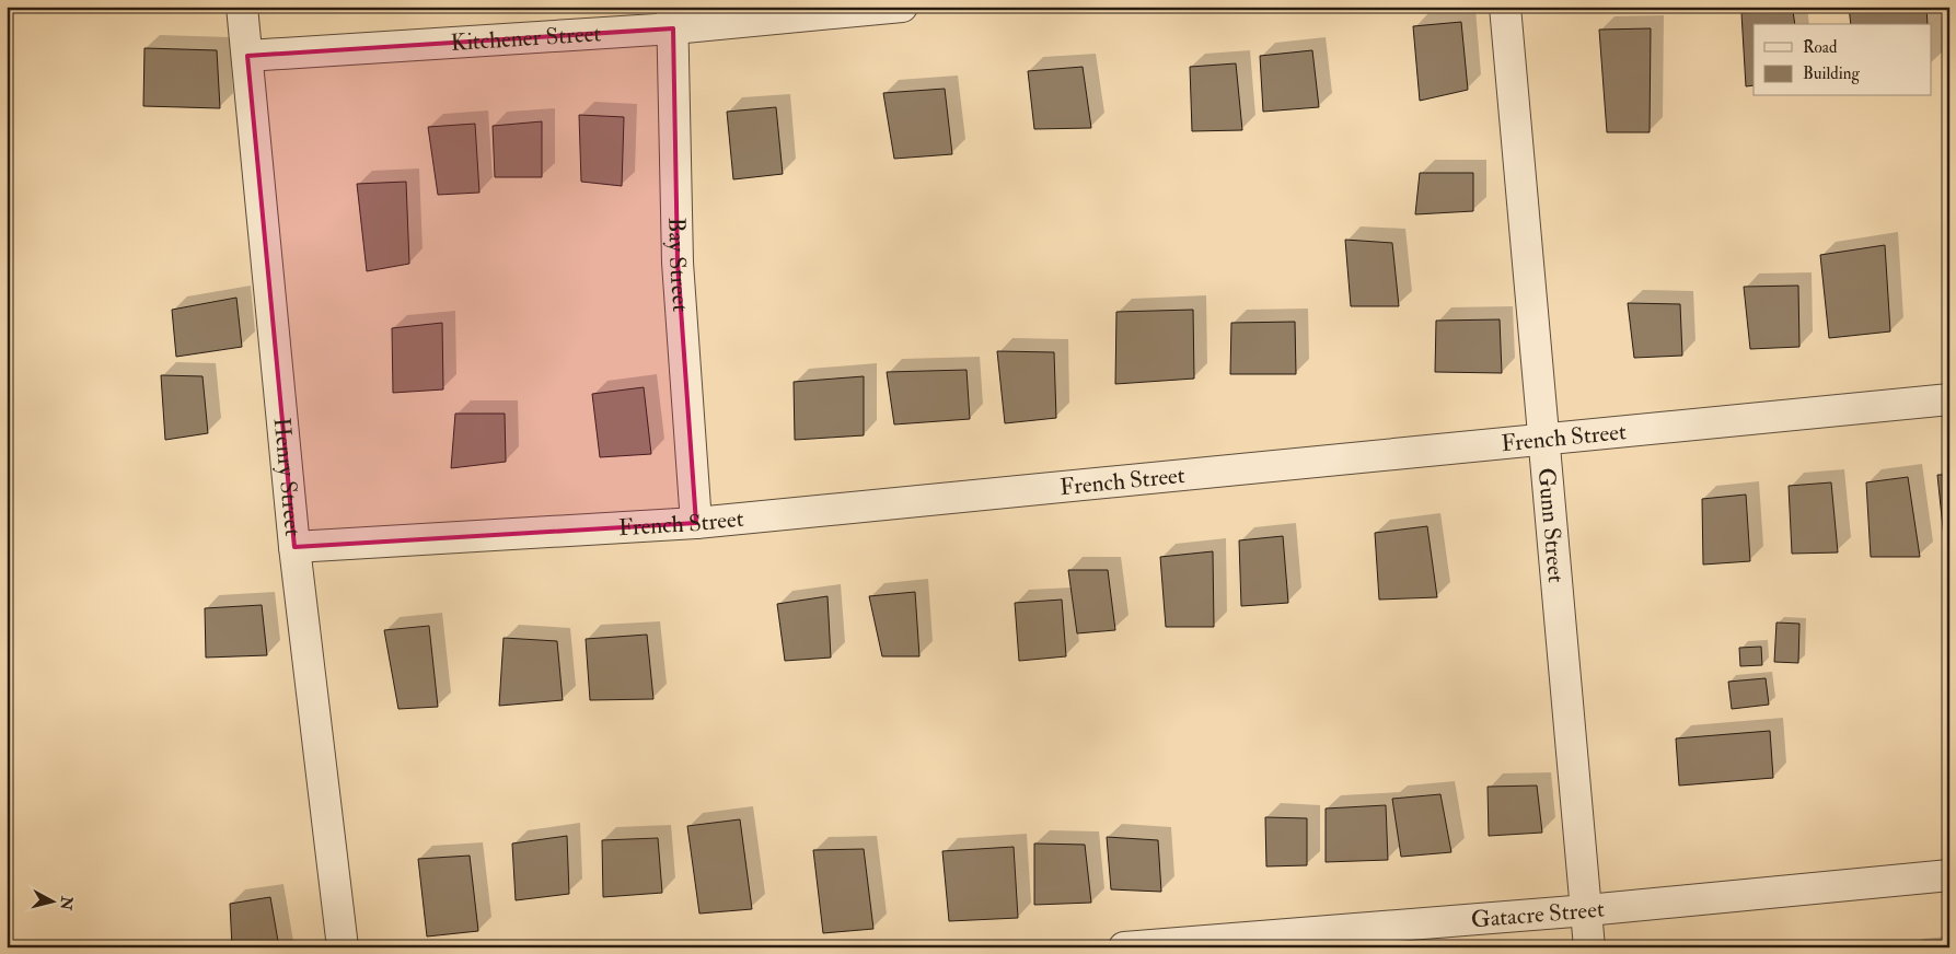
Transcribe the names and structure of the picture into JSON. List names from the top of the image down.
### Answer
{
  "streets": {
    "street": [
      "Kitchener Street",
      "Bay Street",
      "French Street",
      "Henry Street",
      "Gunn Street",
      "Gatacre Street"
    ]
  },
  "crossings": [
    ["Kitchener Street", "Bay Street"],
    ["Kitchener Street", "Henry Street"],
    ["Bay Street", "French Street"],
    ["French Street", "Henry Street"],
    ["French Street", "Gunn Street"],
    ["Gunn Street", "Gatacre Street"]
  ],
  "legend": ["Road", "Building"],
  "north": "right"
}
